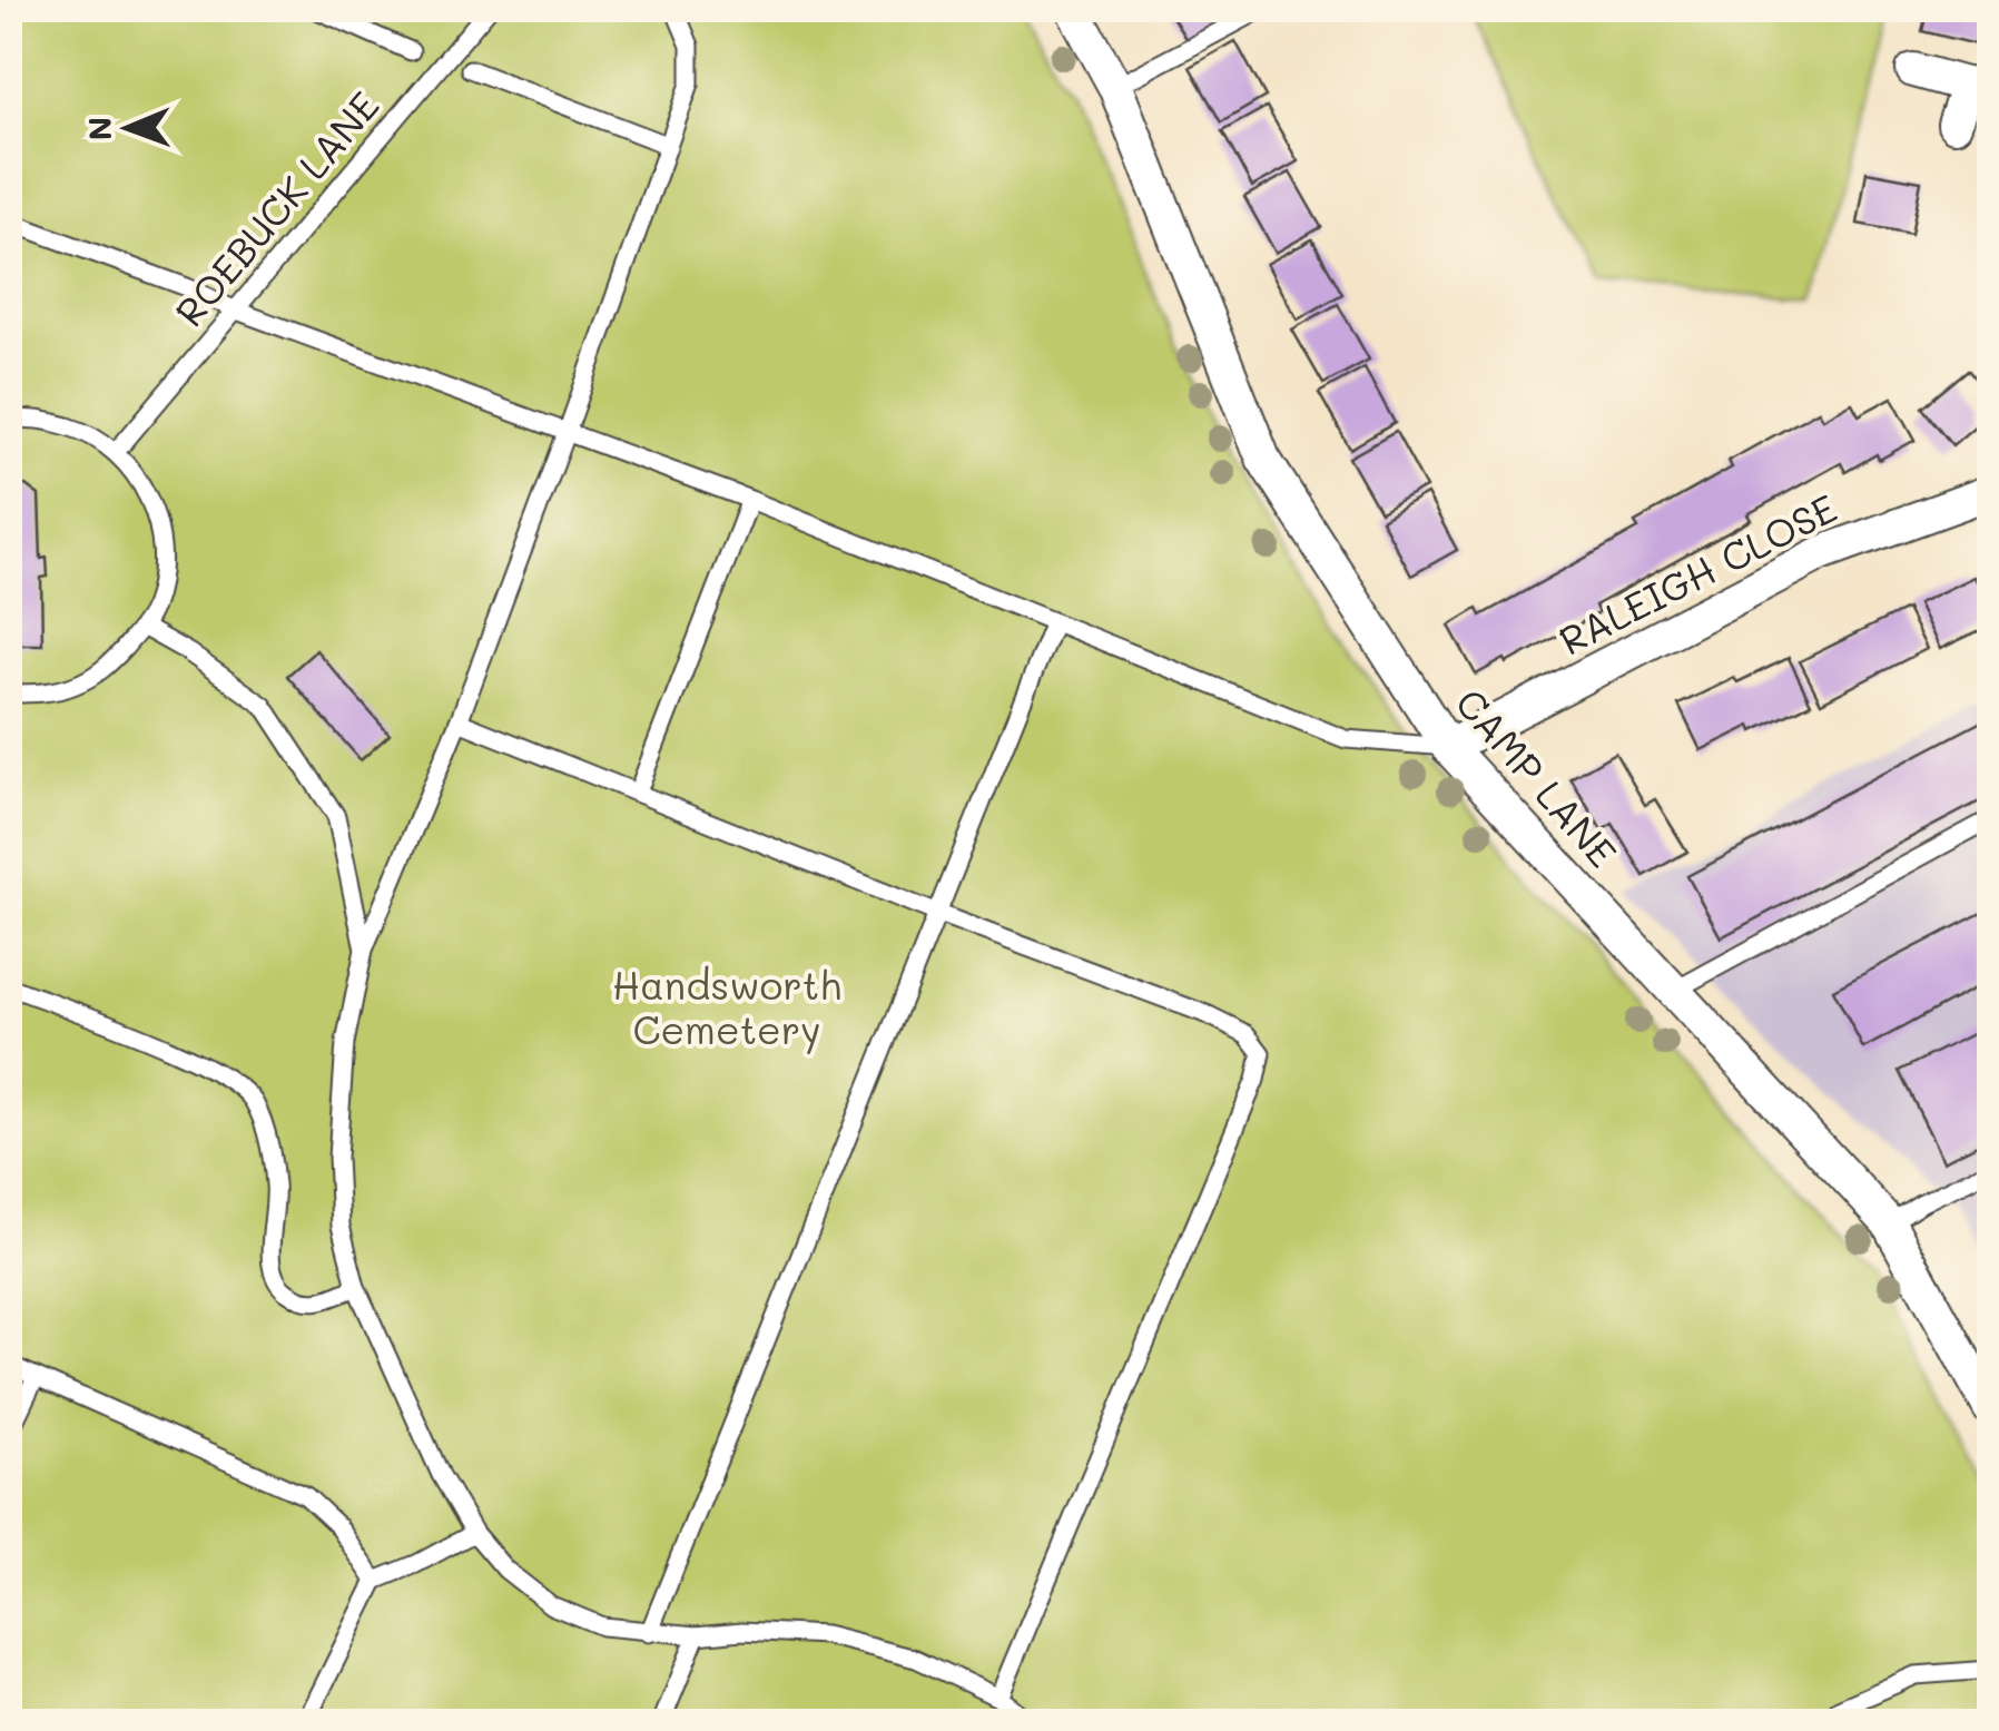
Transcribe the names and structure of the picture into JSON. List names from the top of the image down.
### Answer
{
  "streets": {
    "street": ["RALEIGH CLOSE", "CAMP LANE"],
    "lane": ["ROEBUCK LANE"]
  },
  "crossings": [
    ["RALEIGH CLOSE", "CAMP LANE"]
  ],
  "parks": ["Handsworth Cemetery"],
  "north": "left"
}
